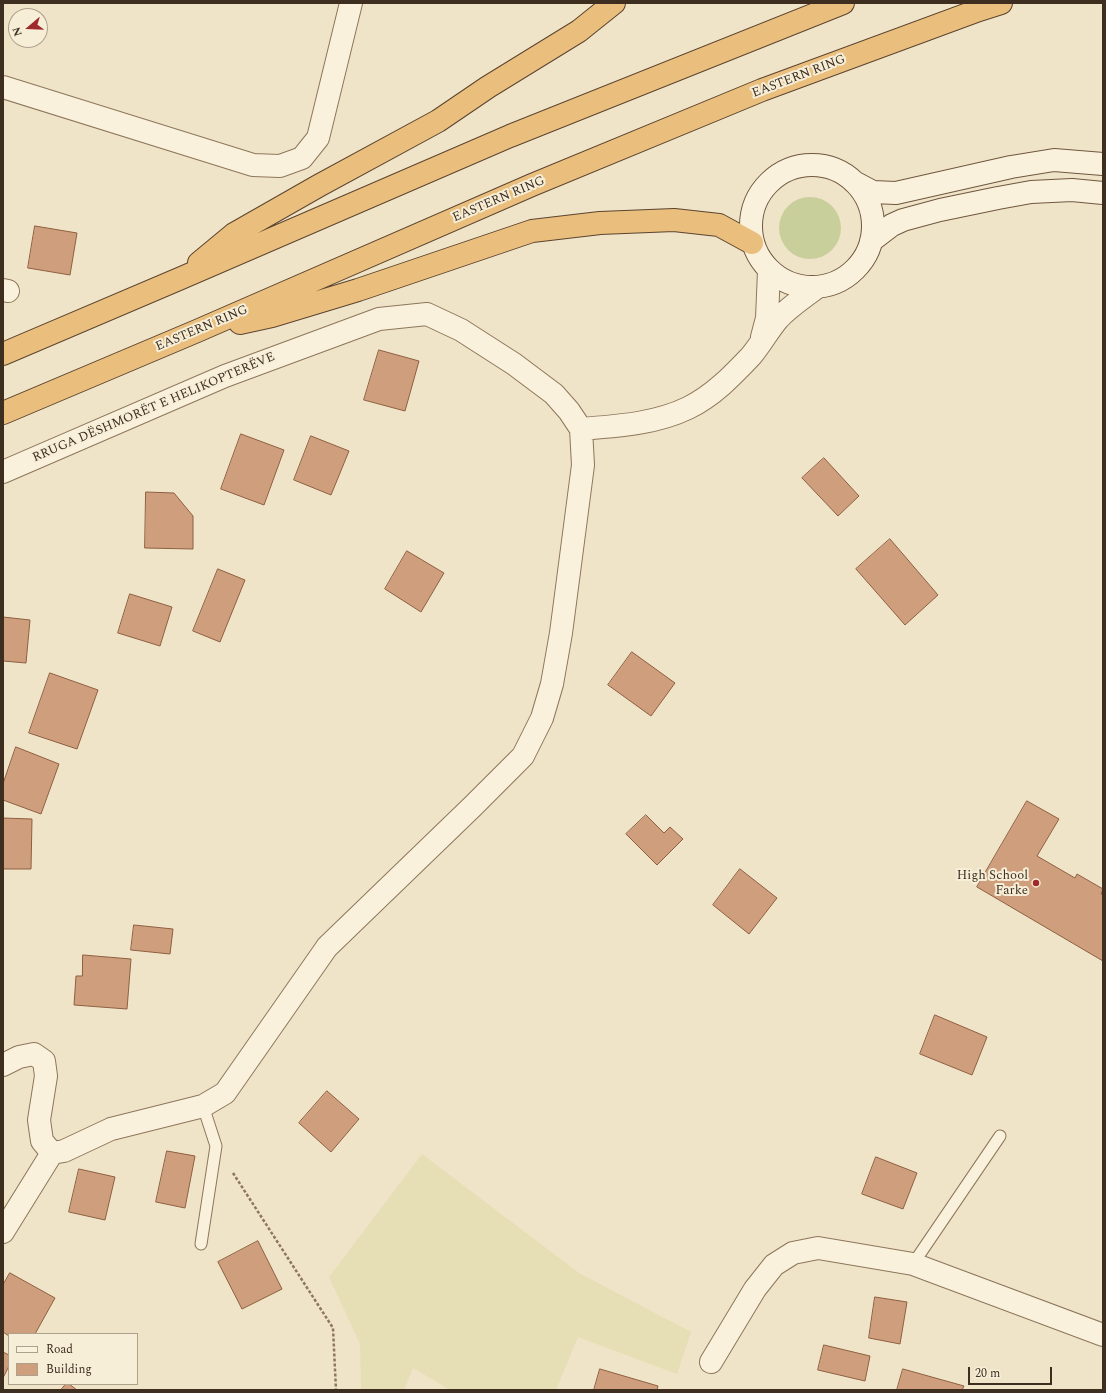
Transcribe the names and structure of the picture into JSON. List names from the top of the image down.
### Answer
{
  "streets": {
    "highway": ["EASTERN RING"],
    "street": ["RRUGA DËSHMORËT E HELIKOPTERËVE"]
  },
  "places": ["High School Farke"],
  "legend": ["Road", "Building"],
  "scale_bar": "20 m",
  "north": "left"
}
